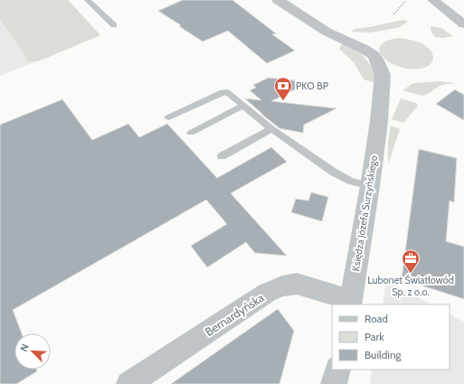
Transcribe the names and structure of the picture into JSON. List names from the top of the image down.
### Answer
{
  "streets": {
    "street": ["Księdza Józefa Surzyńskiego", "Bernardyńska"]
  },
  "crossings": [
    ["Księdza Józefa Surzyńskiego", "Bernardyńska"]
  ],
  "places": {
    "bank": ["PKO BP"],
    "office": ["Lubonet Światłowód Sp. z o.o."]
  },
  "legend": ["Road", "Park", "Building"],
  "north": "top left"
}
